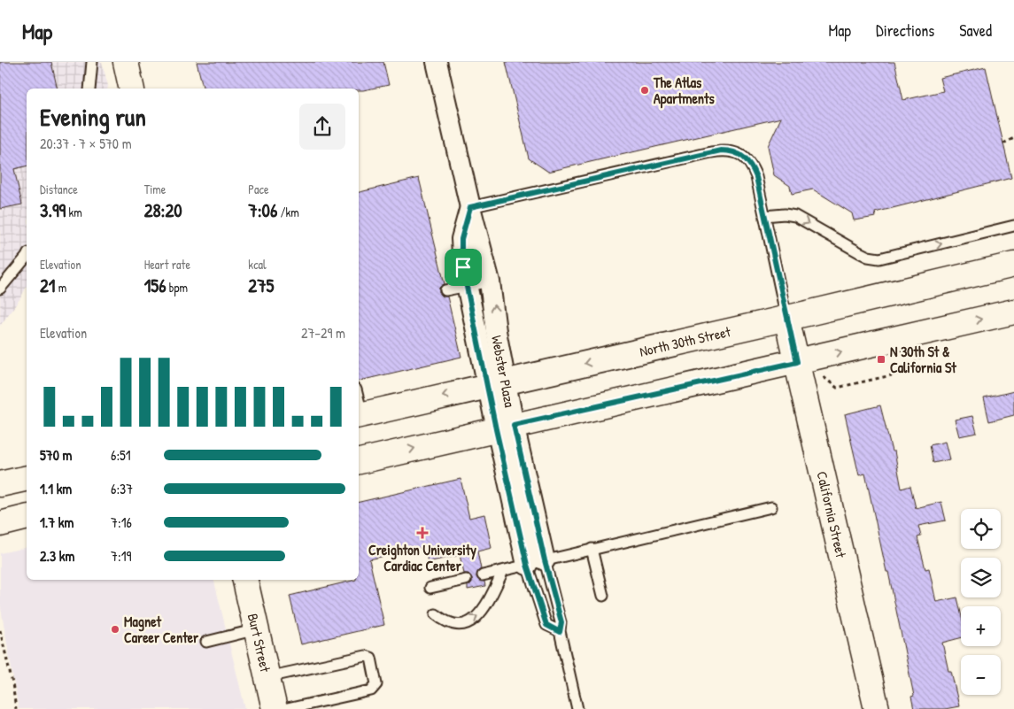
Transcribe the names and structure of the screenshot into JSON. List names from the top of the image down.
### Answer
{
  "streets": {
    "main road": ["North 30th Street", "California Street", "Burt Street"],
    "street": ["Webster Plaza"]
  },
  "crossings": [
    ["North 30th Street", "Webster Plaza"],
    ["North 30th Street", "California Street"]
  ],
  "places": {
    "other": ["The Atlas Apartments", "Magnet Career Center"],
    "transit": ["N 30th St & California St"],
    "health": ["Creighton University Cardiac Center"]
  },
  "page": {
    "header": "Map",
    "nav": ["Map", "Directions", "Saved"],
    "heading": ["Evening run", "20:37 · 7 × 570 m"],
    "stats": [
      ["Distance", "3.99 km"],
      ["Time", "28:20"],
      ["Pace", "7:06 /km"],
      ["Elevation", "21 m"],
      ["Heart rate", "156 bpm"],
      ["kcal", "275"]
    ],
    "chart": ["Elevation", "27–29 m"],
    "list": [
      {
        "name": "570 m",
        "note": "6:51"
      },
      {
        "name": "1.1 km",
        "note": "6:37"
      },
      {
        "name": "1.7 km",
        "note": "7:16"
      },
      {
        "name": "2.3 km",
        "note": "7:19"
      }
    ],
    "map_buttons": ["+", "−"]
  }
}
